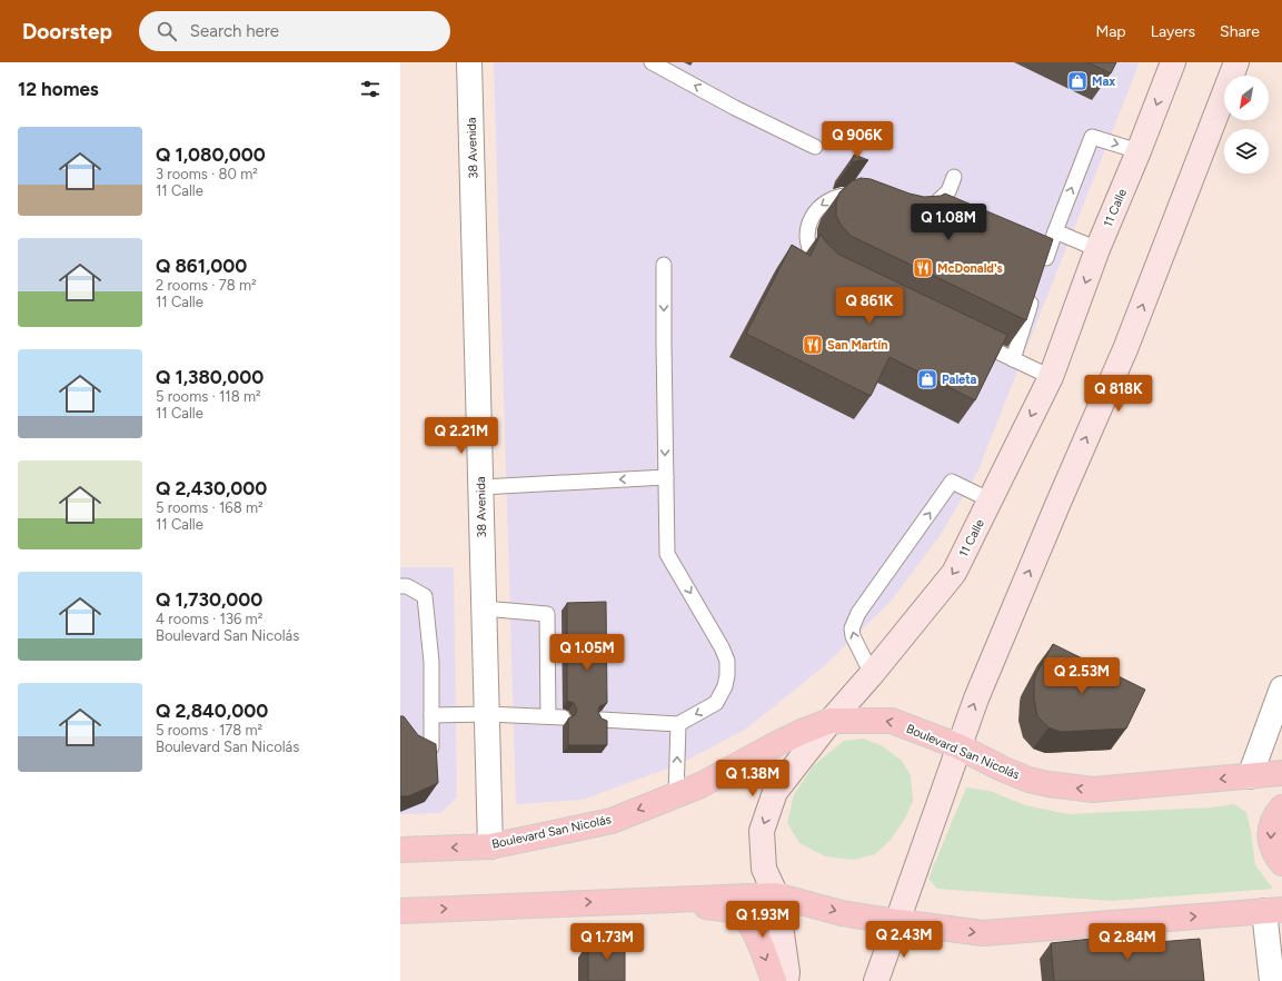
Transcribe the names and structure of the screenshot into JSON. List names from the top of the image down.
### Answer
{
  "streets": {
    "main road": ["11 Calle", "Boulevard San Nicolás"],
    "street": ["38 Avenida"]
  },
  "crossings": [
    ["38 Avenida", "Boulevard San Nicolás"],
    ["11 Calle", "Boulevard San Nicolás"]
  ],
  "places": {
    "shop": ["Max", "Paleta"],
    "restaurant": ["McDonald's", "San Martín"]
  },
  "north": "bottom left",
  "page": {
    "header": "Doorstep",
    "search": "Search here",
    "nav": ["Map", "Layers", "Share"],
    "heading": "12 homes",
    "list": [
      {
        "name": "Q 1,080,000",
        "note": "3 rooms · 80 m² · 11 Calle"
      },
      {
        "name": "Q 861,000",
        "note": "2 rooms · 78 m² · 11 Calle"
      },
      {
        "name": "Q 1,380,000",
        "note": "5 rooms · 118 m² · 11 Calle"
      },
      {
        "name": "Q 2,430,000",
        "note": "5 rooms · 168 m² · 11 Calle"
      },
      {
        "name": "Q 1,730,000",
        "note": "4 rooms · 136 m² · Boulevard San Nicolás"
      },
      {
        "name": "Q 2,840,000",
        "note": "5 rooms · 178 m² · Boulevard San Nicolás"
      }
    ],
    "price": [
      "Q 906K",
      "Q 1.08M",
      "Q 861K",
      "Q 818K",
      "Q 2.21M",
      "Q 1.05M",
      "Q 2.53M",
      "Q 1.38M",
      "Q 1.93M",
      "Q 2.43M",
      "Q 1.73M",
      "Q 2.84M"
    ]
  }
}
